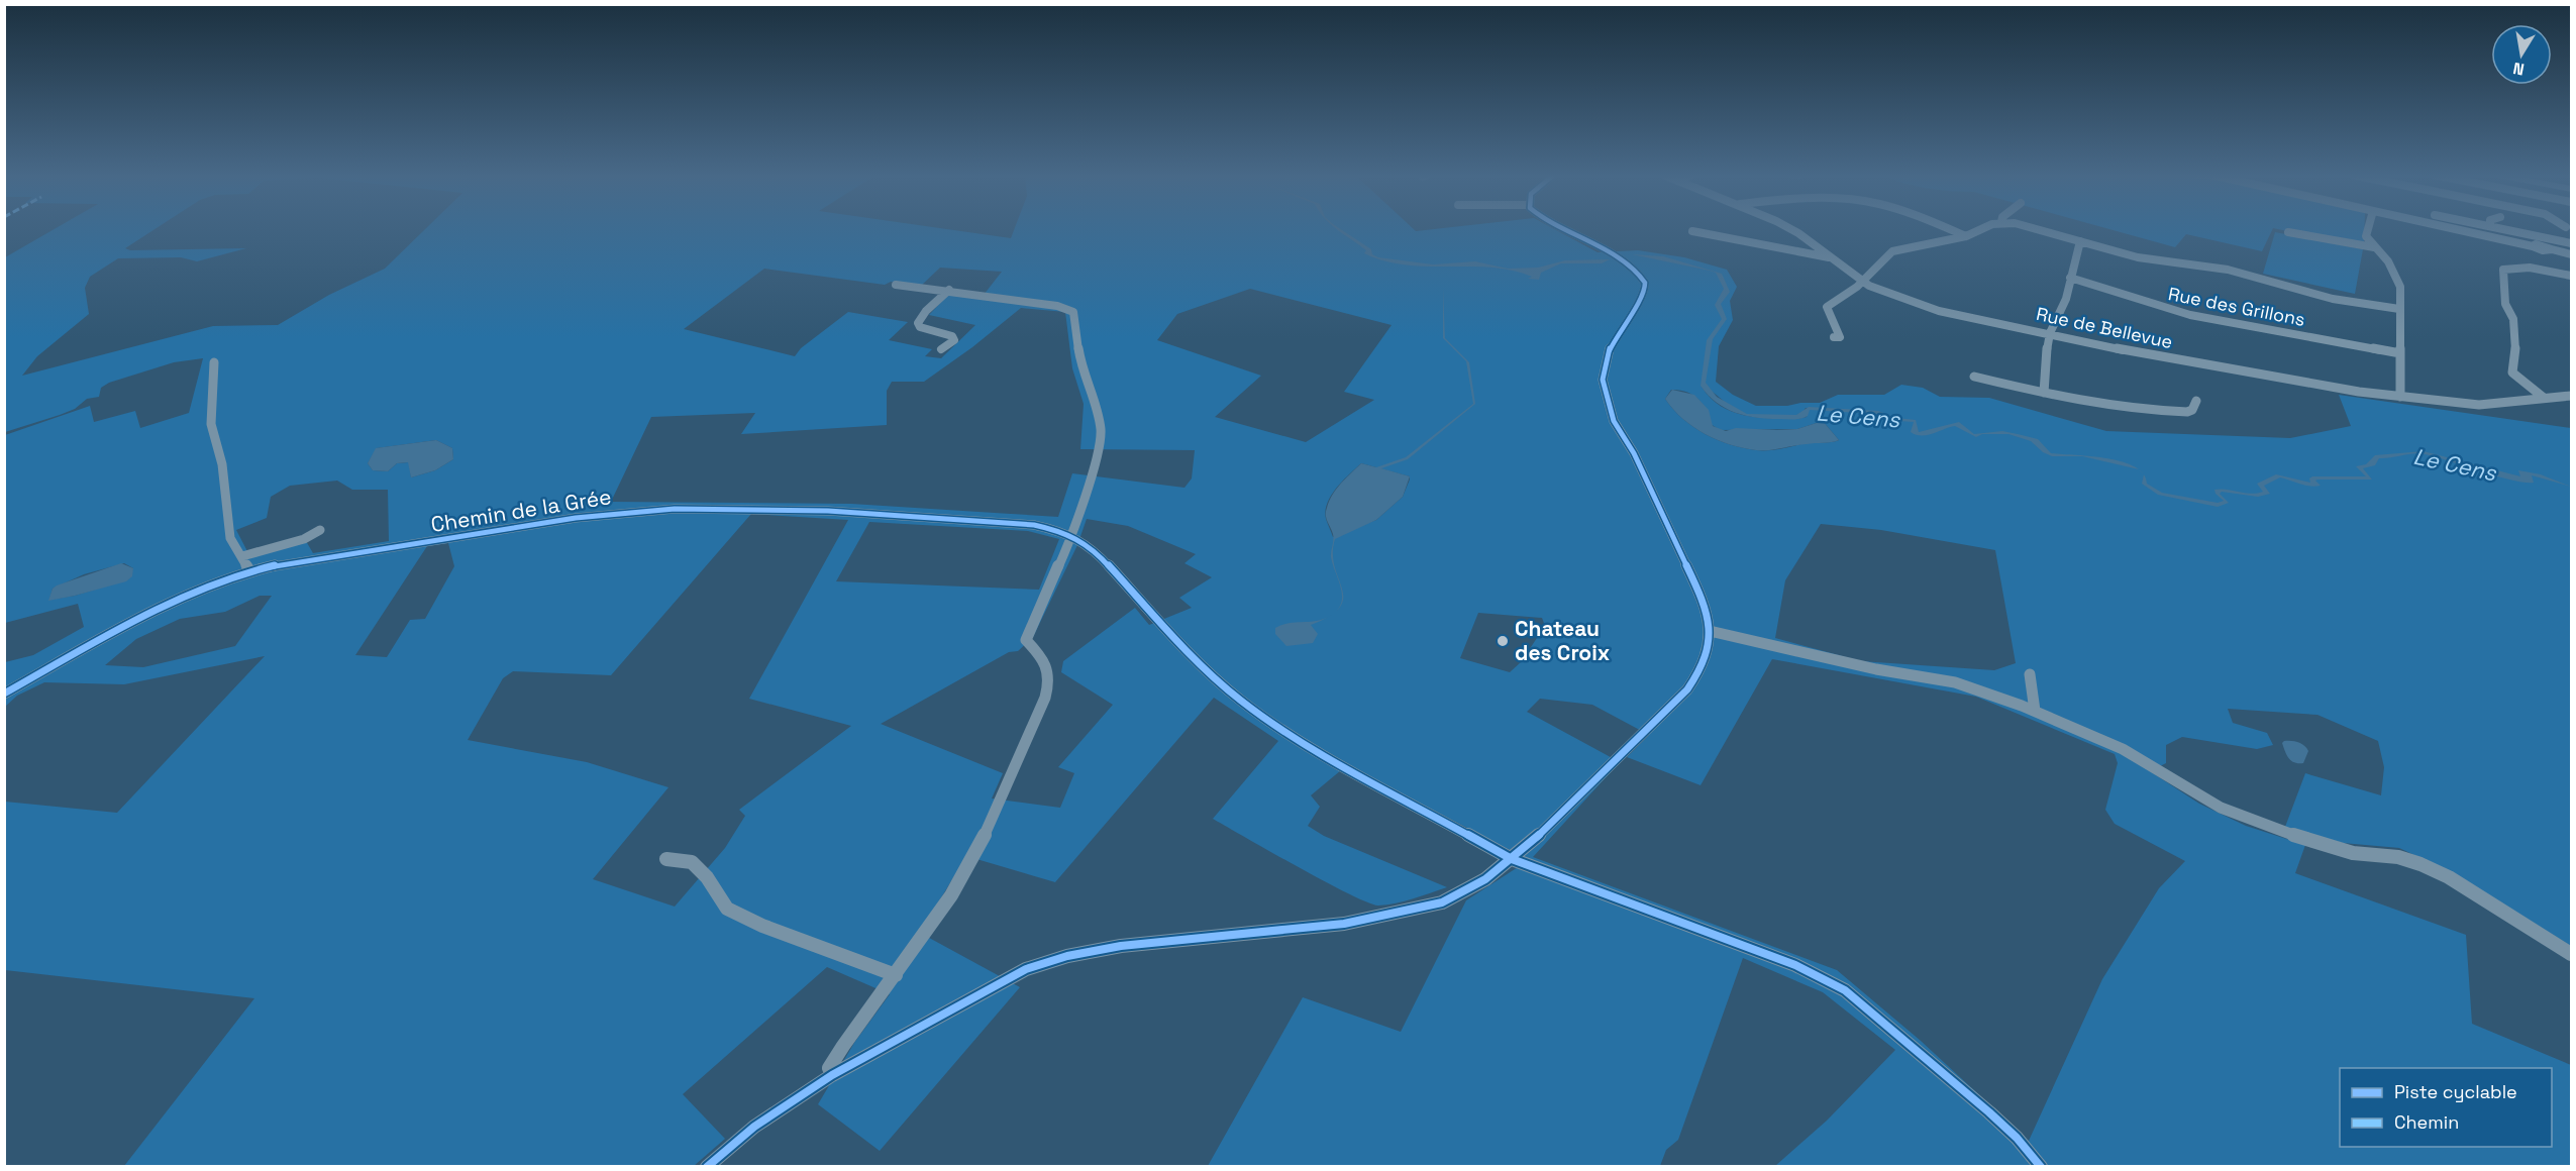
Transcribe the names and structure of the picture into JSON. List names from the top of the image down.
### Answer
{
  "streets": {
    "street": ["Rue des Grillons", "Rue de Bellevue", "Chemin de la Grée"]
  },
  "water": ["Le Cens"],
  "places": ["Chateau des Croix"],
  "legend": ["Piste cyclable", "Chemin"],
  "north": "bottom"
}
